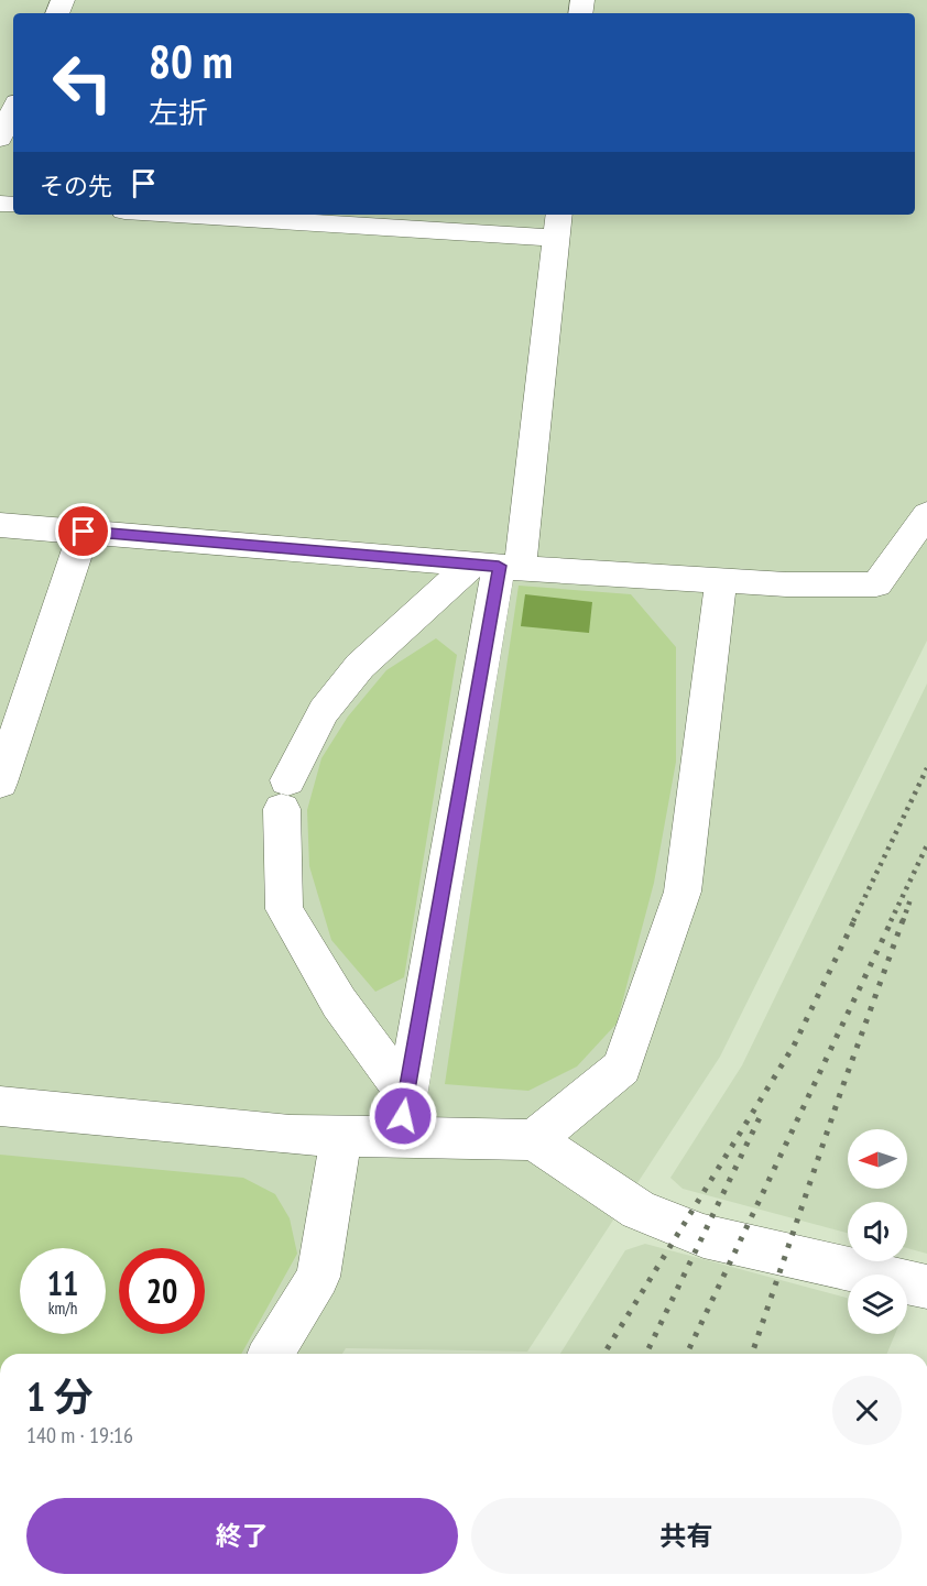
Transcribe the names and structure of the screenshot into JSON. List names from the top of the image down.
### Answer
{
  "north": "left",
  "page": {
    "turn": ["80 m", "左折"],
    "then": "その先",
    "speed": "11 km/h",
    "limit": "20",
    "heading": ["1 分", "140 m · 19:16"],
    "buttons": ["終了", "共有"]
  }
}
